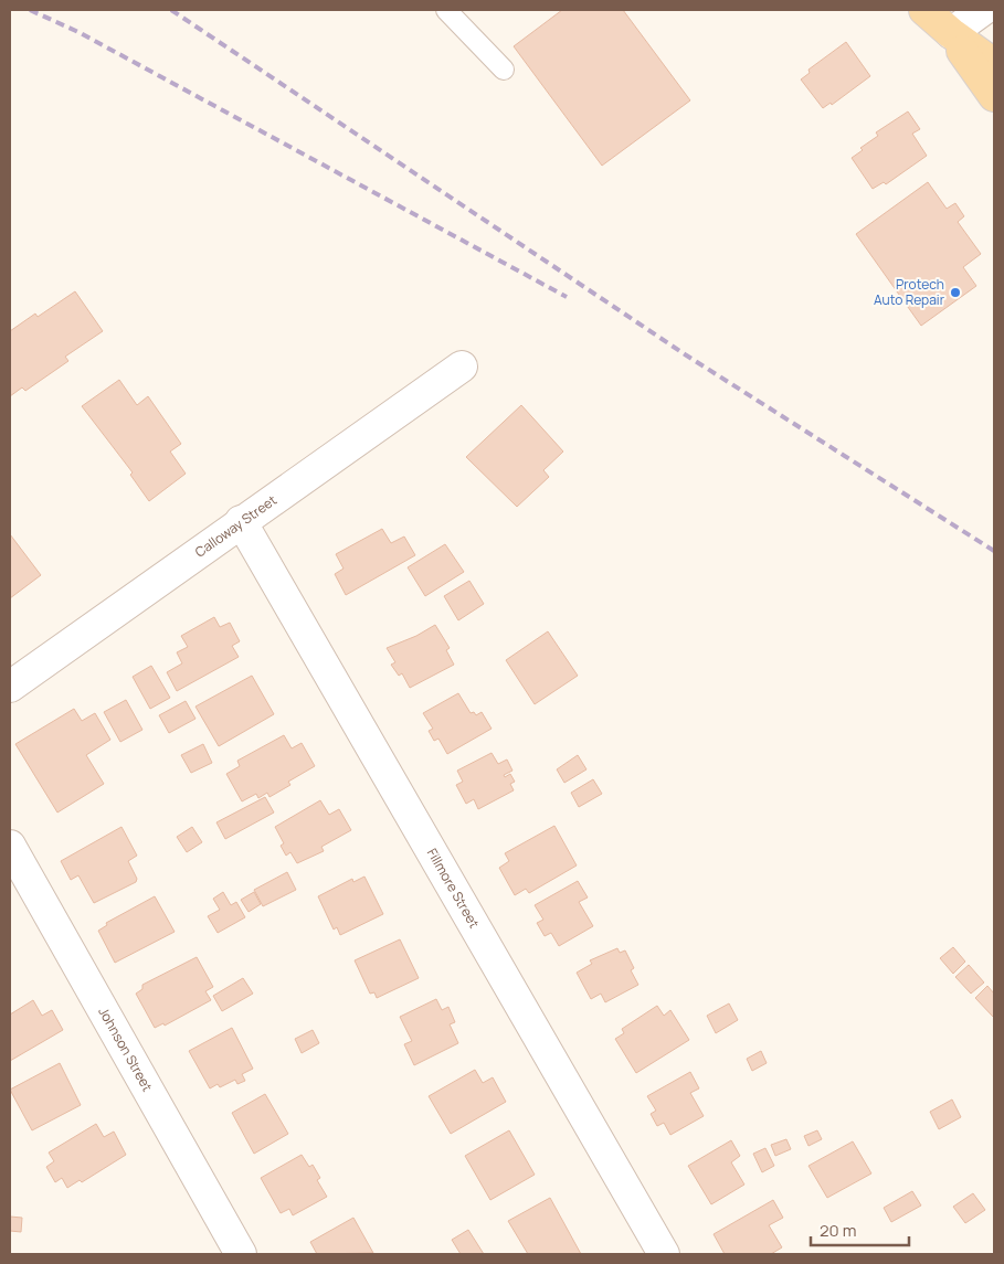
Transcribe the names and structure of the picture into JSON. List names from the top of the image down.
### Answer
{
  "streets": {
    "street": ["Calloway Street", "Fillmore Street", "Johnson Street"]
  },
  "crossings": [
    ["Calloway Street", "Fillmore Street"]
  ],
  "places": ["Protech Auto Repair"],
  "scale_bar": "20 m"
}
